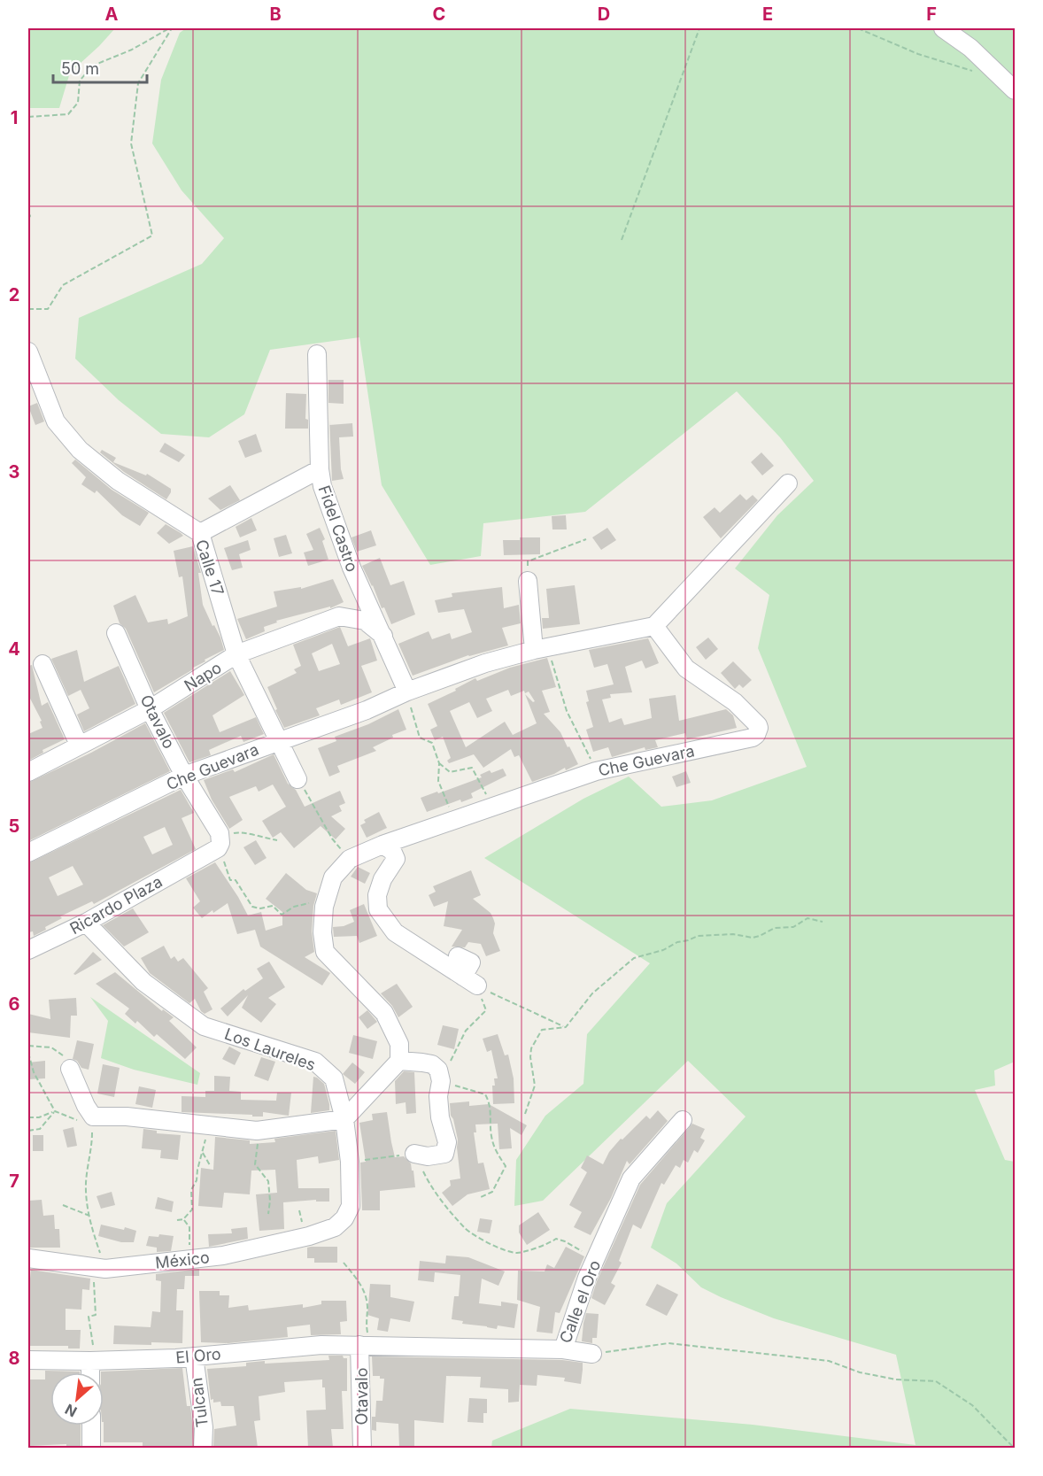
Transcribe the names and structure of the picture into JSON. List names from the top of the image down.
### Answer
{
  "streets": {
    "street": [
      "Fidel Castro",
      "Calle 17",
      "Napo",
      "Otavalo",
      "Che Guevara",
      "Ricardo Plaza",
      "Los Laureles",
      "México",
      "Calle el Oro",
      "El Oro",
      "Tulcan"
    ]
  },
  "crossings": [
    ["Fidel Castro", "Napo"],
    ["Fidel Castro", "Che Guevara"],
    ["Calle 17", "Napo"],
    ["Calle 17", "Che Guevara"],
    ["Napo", "Otavalo"],
    ["Otavalo", "Che Guevara"],
    ["Otavalo", "Ricardo Plaza"],
    ["Otavalo", "Calle el Oro"],
    ["Otavalo", "El Oro"],
    ["Ricardo Plaza", "Los Laureles"],
    ["Los Laureles", "México"],
    ["Calle el Oro", "El Oro"],
    ["El Oro", "Tulcan"]
  ],
  "scale_bar": "50 m",
  "north": "bottom left",
  "grid": {
    "columns": [
      "A",
      "B",
      "C",
      "D",
      "E",
      "F"
    ],
    "rows": [
      "1",
      "2",
      "3",
      "4",
      "5",
      "6",
      "7",
      "8"
    ]
  }
}
